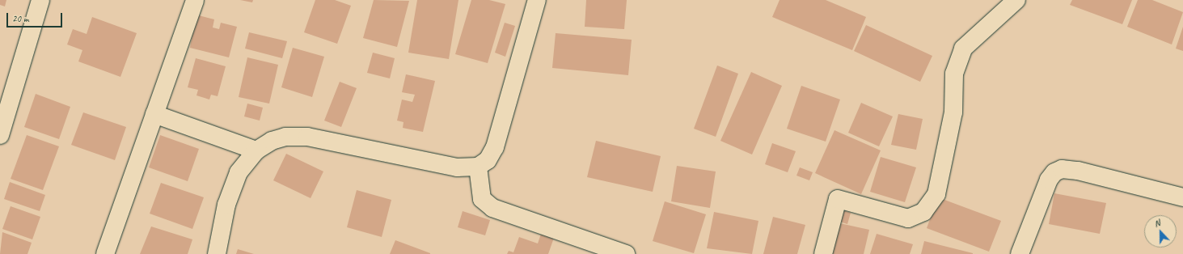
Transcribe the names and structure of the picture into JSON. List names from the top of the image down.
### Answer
{
  "scale_bar": "20 m",
  "north": "top"
}
